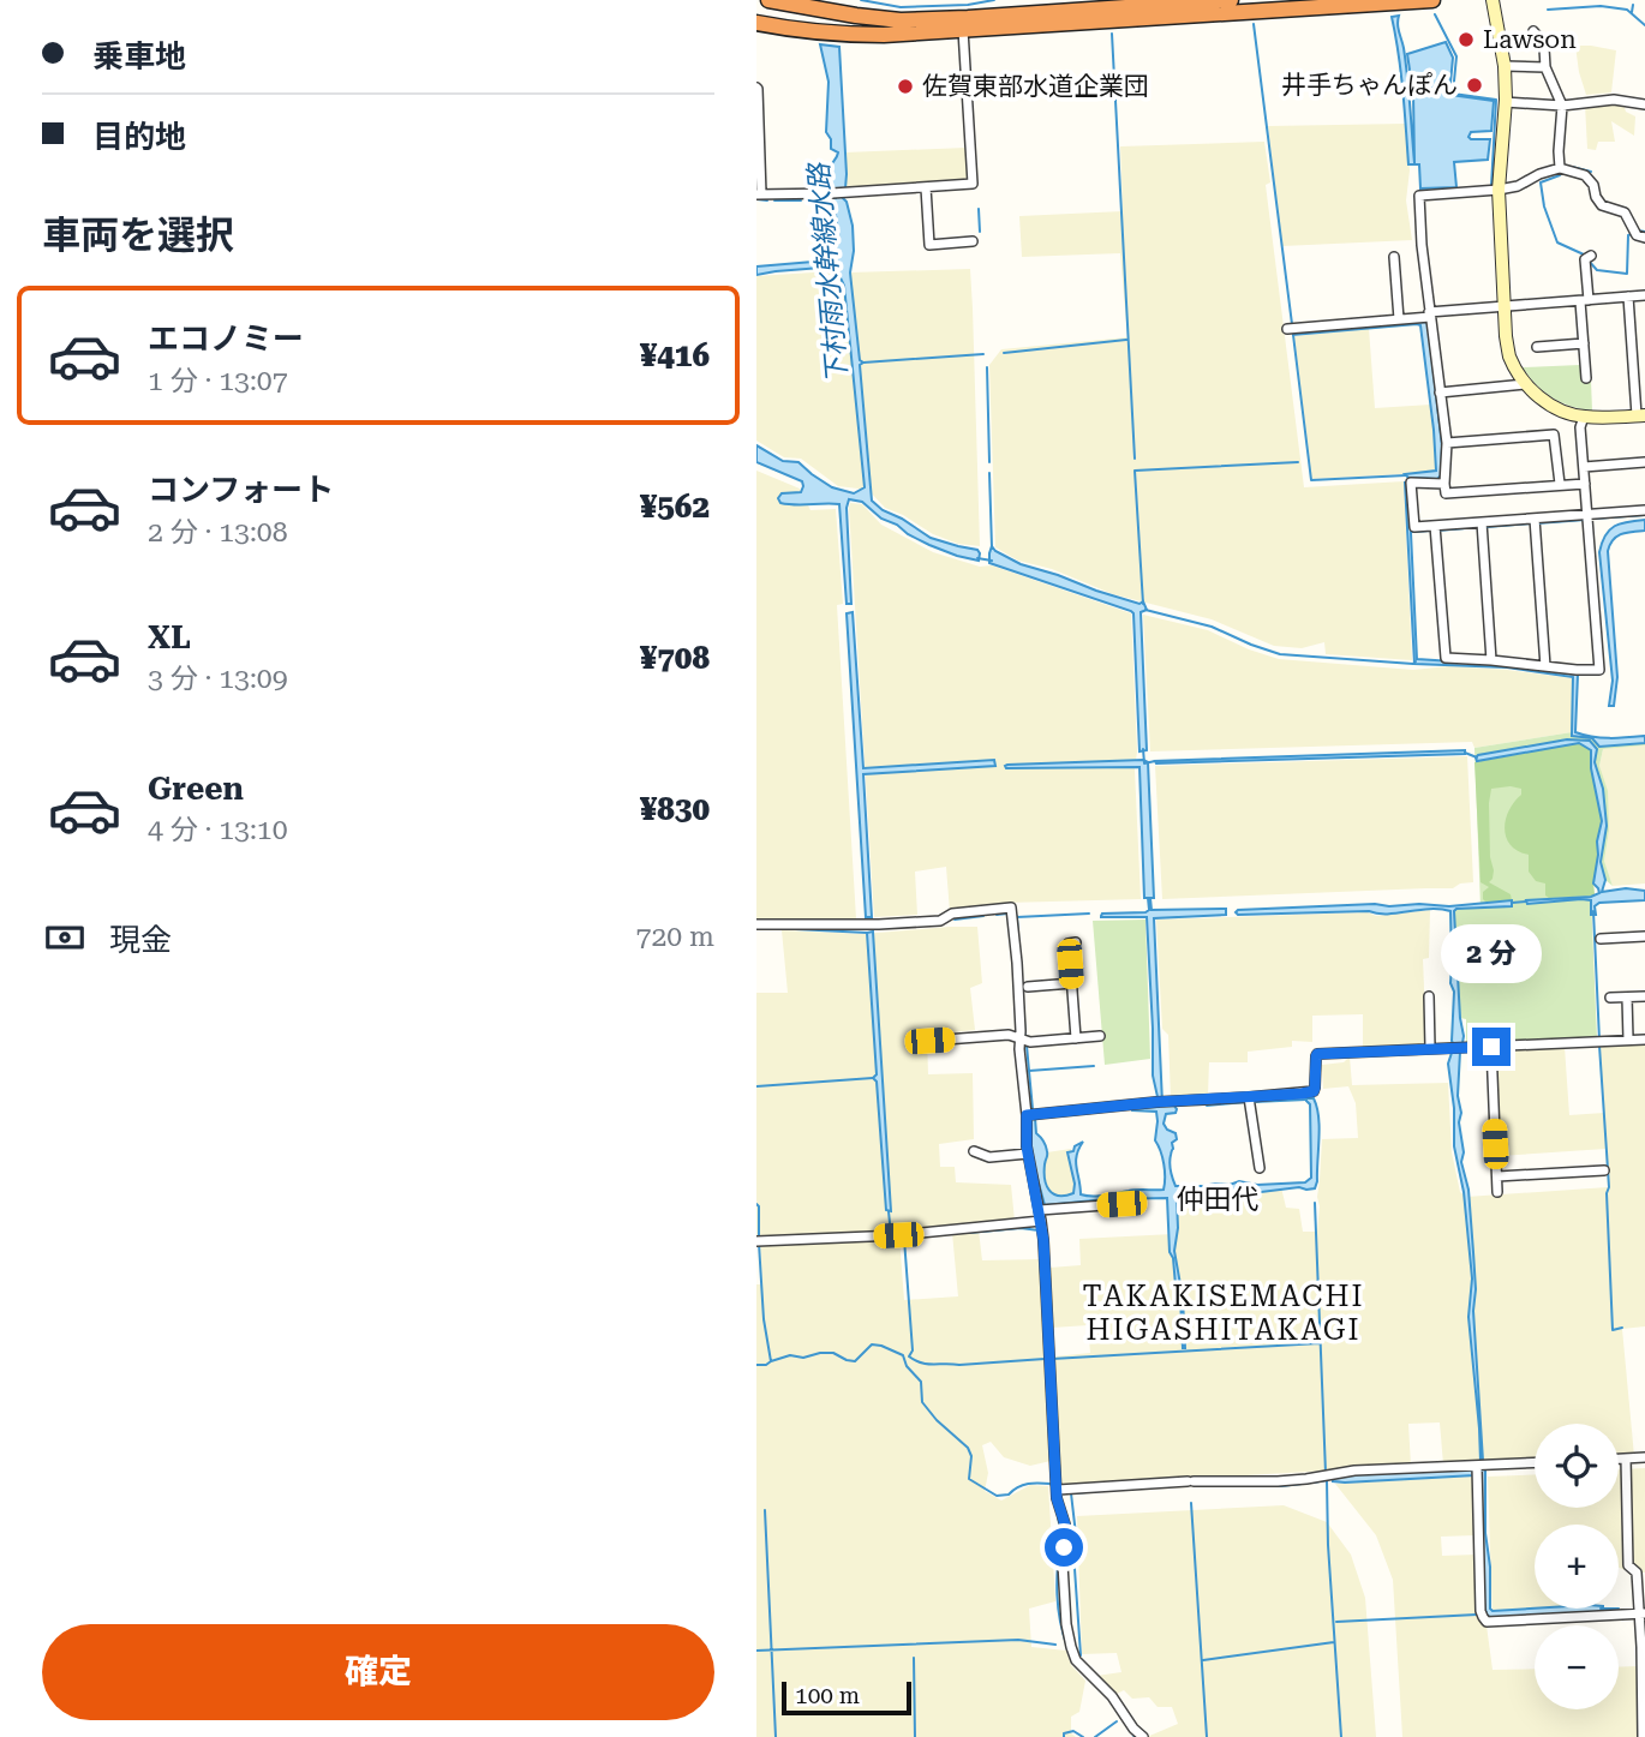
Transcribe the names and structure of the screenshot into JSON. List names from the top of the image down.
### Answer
{
  "districts": ["仲田代", "TAKAKISEMACHI HIGASHITAKAGI"],
  "water": ["下村雨水幹線水路"],
  "places": ["Lawson", "井手ちゃんぽん", "佐賀東部水道企業団"],
  "scale_bar": "100 m",
  "page": {
    "banner": ["乗車地", "目的地"],
    "heading": "車両を選択",
    "list": [
      {
        "name": "エコノミー",
        "note": "1 分 · 13:07",
        "value": "¥416"
      },
      {
        "name": "コンフォート",
        "note": "2 分 · 13:08",
        "value": "¥562"
      },
      {
        "name": "XL",
        "note": "3 分 · 13:09",
        "value": "¥708"
      },
      {
        "name": "Green",
        "note": "4 分 · 13:10",
        "value": "¥830"
      }
    ],
    "pay": ["現金", "720 m"],
    "bubble": "2 分",
    "map_buttons": ["+", "−"],
    "buttons": "確定",
    "scale": "100 m"
  }
}
